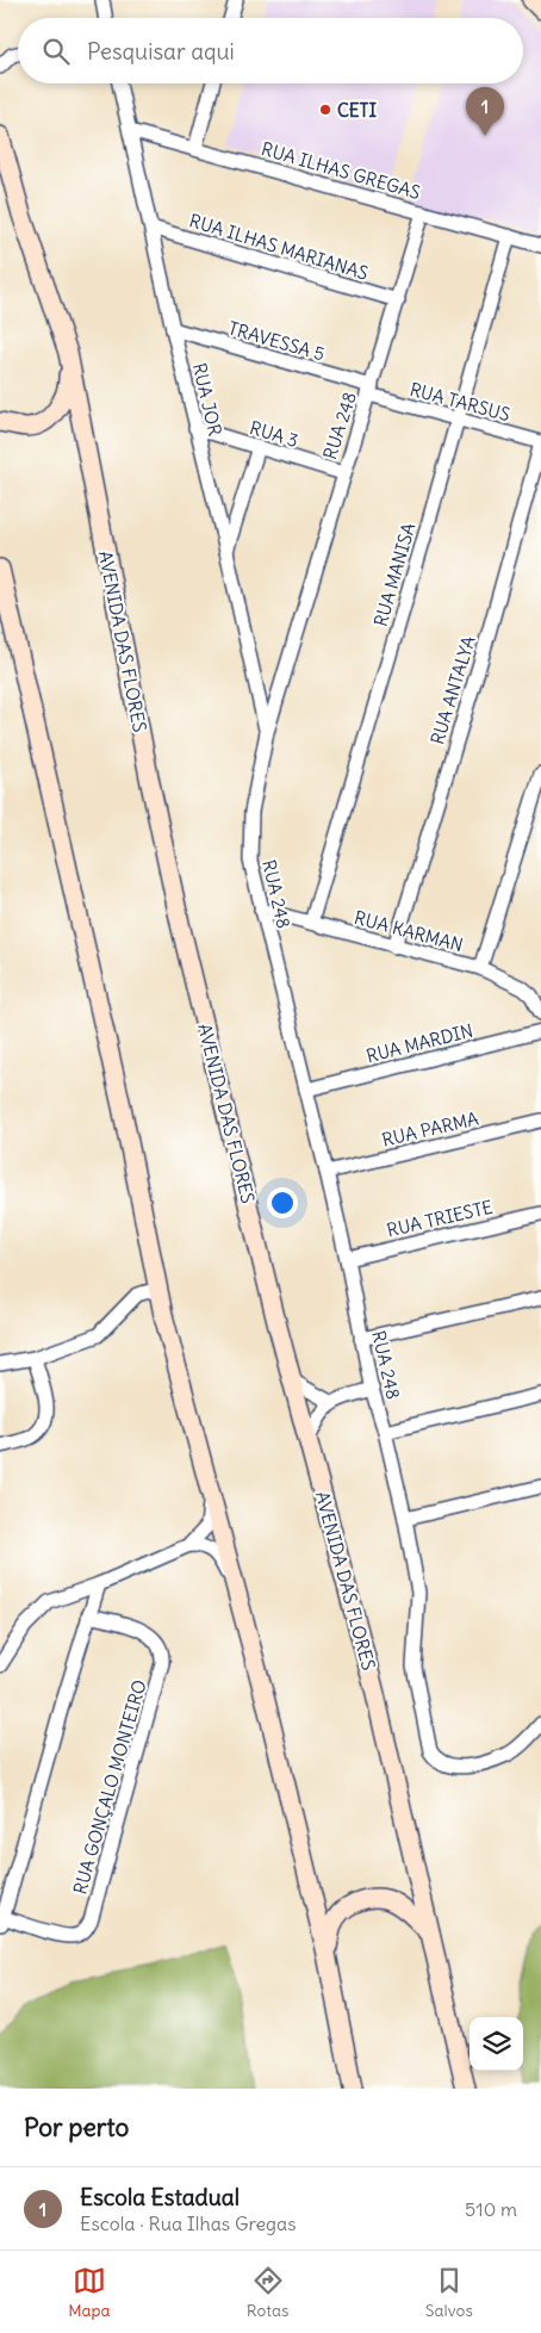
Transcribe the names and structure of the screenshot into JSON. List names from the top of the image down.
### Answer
{
  "streets": {
    "main road": ["AVENIDA DAS FLORES"],
    "street": [
      "RUA ILHAS GREGAS",
      "RUA ILHAS MARIANAS",
      "TRAVESSA 5",
      "RUA JOR",
      "RUA TARSUS",
      "RUA 248",
      "RUA 3",
      "RUA MANISA",
      "RUA ANTALYA",
      "RUA KARMAN",
      "RUA MARDIN",
      "RUA PARMA",
      "RUA TRIESTE",
      "RUA GONÇALO MONTEIRO"
    ]
  },
  "crossings": [
    ["RUA ILHAS GREGAS", "RUA JOR"],
    ["RUA ILHAS GREGAS", "RUA 248"],
    ["RUA ILHAS GREGAS", "RUA MANISA"],
    ["RUA ILHAS MARIANAS", "RUA JOR"],
    ["RUA ILHAS MARIANAS", "RUA 248"],
    ["TRAVESSA 5", "RUA JOR"],
    ["TRAVESSA 5", "RUA TARSUS"],
    ["TRAVESSA 5", "RUA 248"],
    ["RUA JOR", "RUA 248"],
    ["RUA JOR", "RUA 3"],
    ["RUA TARSUS", "RUA 248"],
    ["RUA TARSUS", "RUA MANISA"],
    ["RUA TARSUS", "RUA ANTALYA"],
    ["RUA 248", "RUA 3"],
    ["RUA 248", "RUA KARMAN"],
    ["RUA 248", "RUA MARDIN"],
    ["RUA 248", "RUA PARMA"],
    ["RUA 248", "RUA TRIESTE"],
    ["RUA MANISA", "RUA KARMAN"],
    ["RUA ANTALYA", "RUA KARMAN"]
  ],
  "places": ["CETI"],
  "page": {
    "search": "Pesquisar aqui",
    "pins": "1",
    "heading": "Por perto",
    "list": [
      {
        "mark": "1",
        "name": "Escola Estadual",
        "note": "Escola · Rua Ilhas Gregas",
        "value": "510 m"
      }
    ],
    "nav": ["Mapa", "Rotas", "Salvos"]
  }
}
